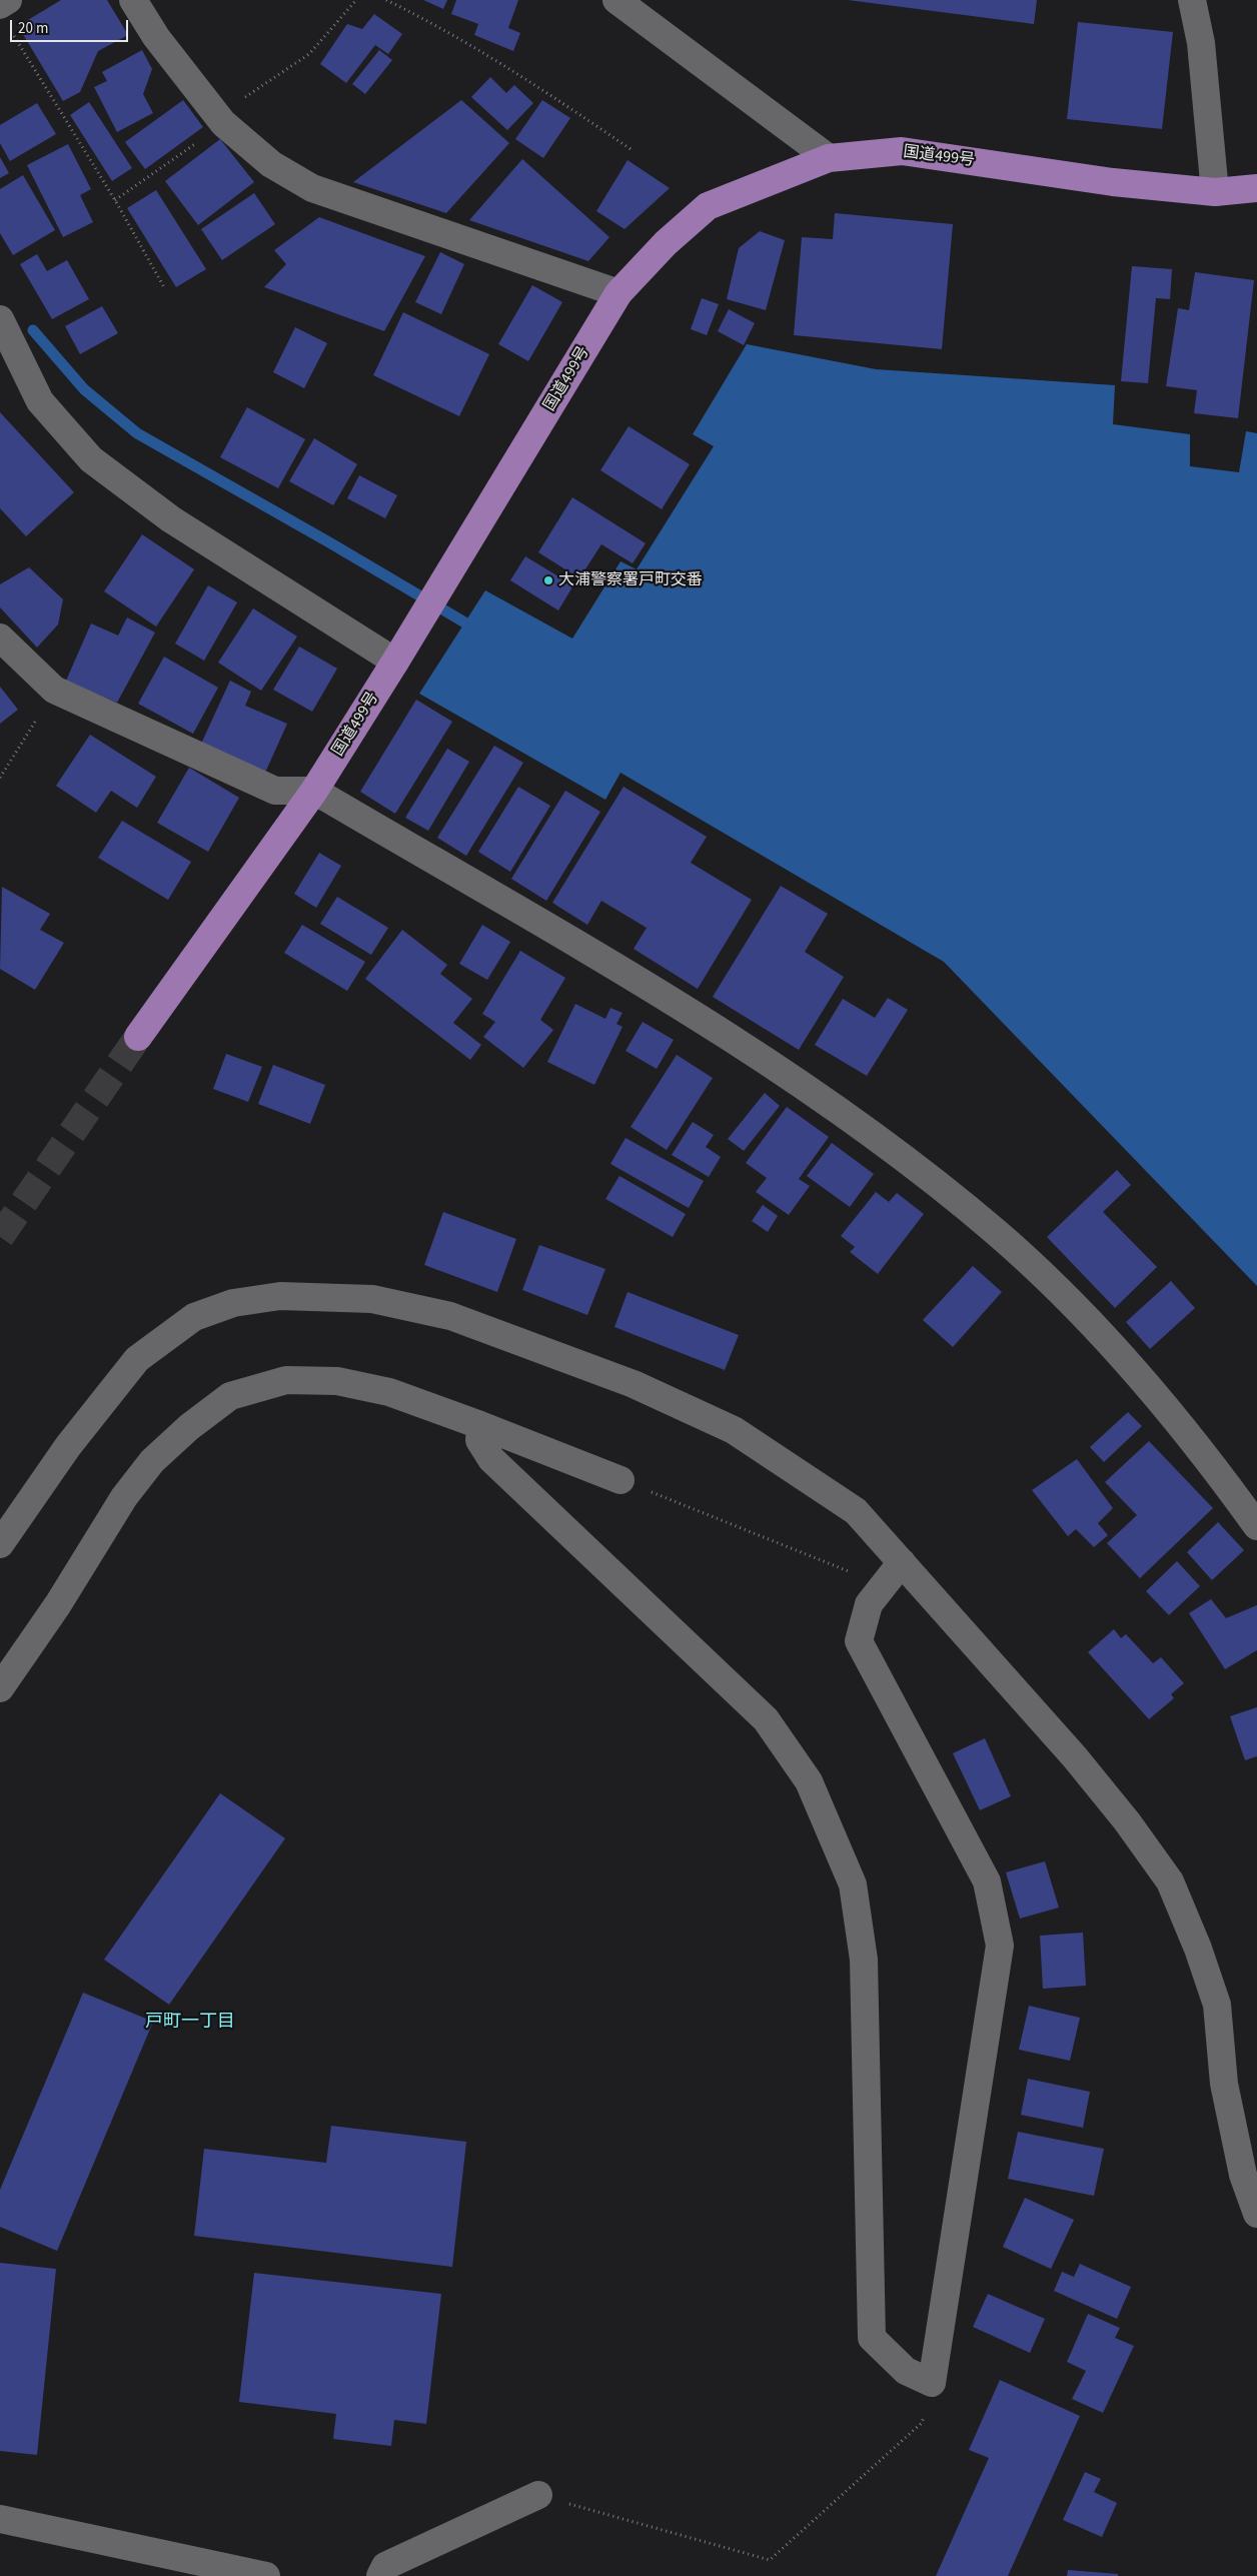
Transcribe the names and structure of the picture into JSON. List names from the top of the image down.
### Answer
{
  "streets": {
    "highway": ["国道499号"]
  },
  "districts": ["戸町一丁目"],
  "places": ["大浦警察署戸町交番"],
  "scale_bar": "20 m"
}
